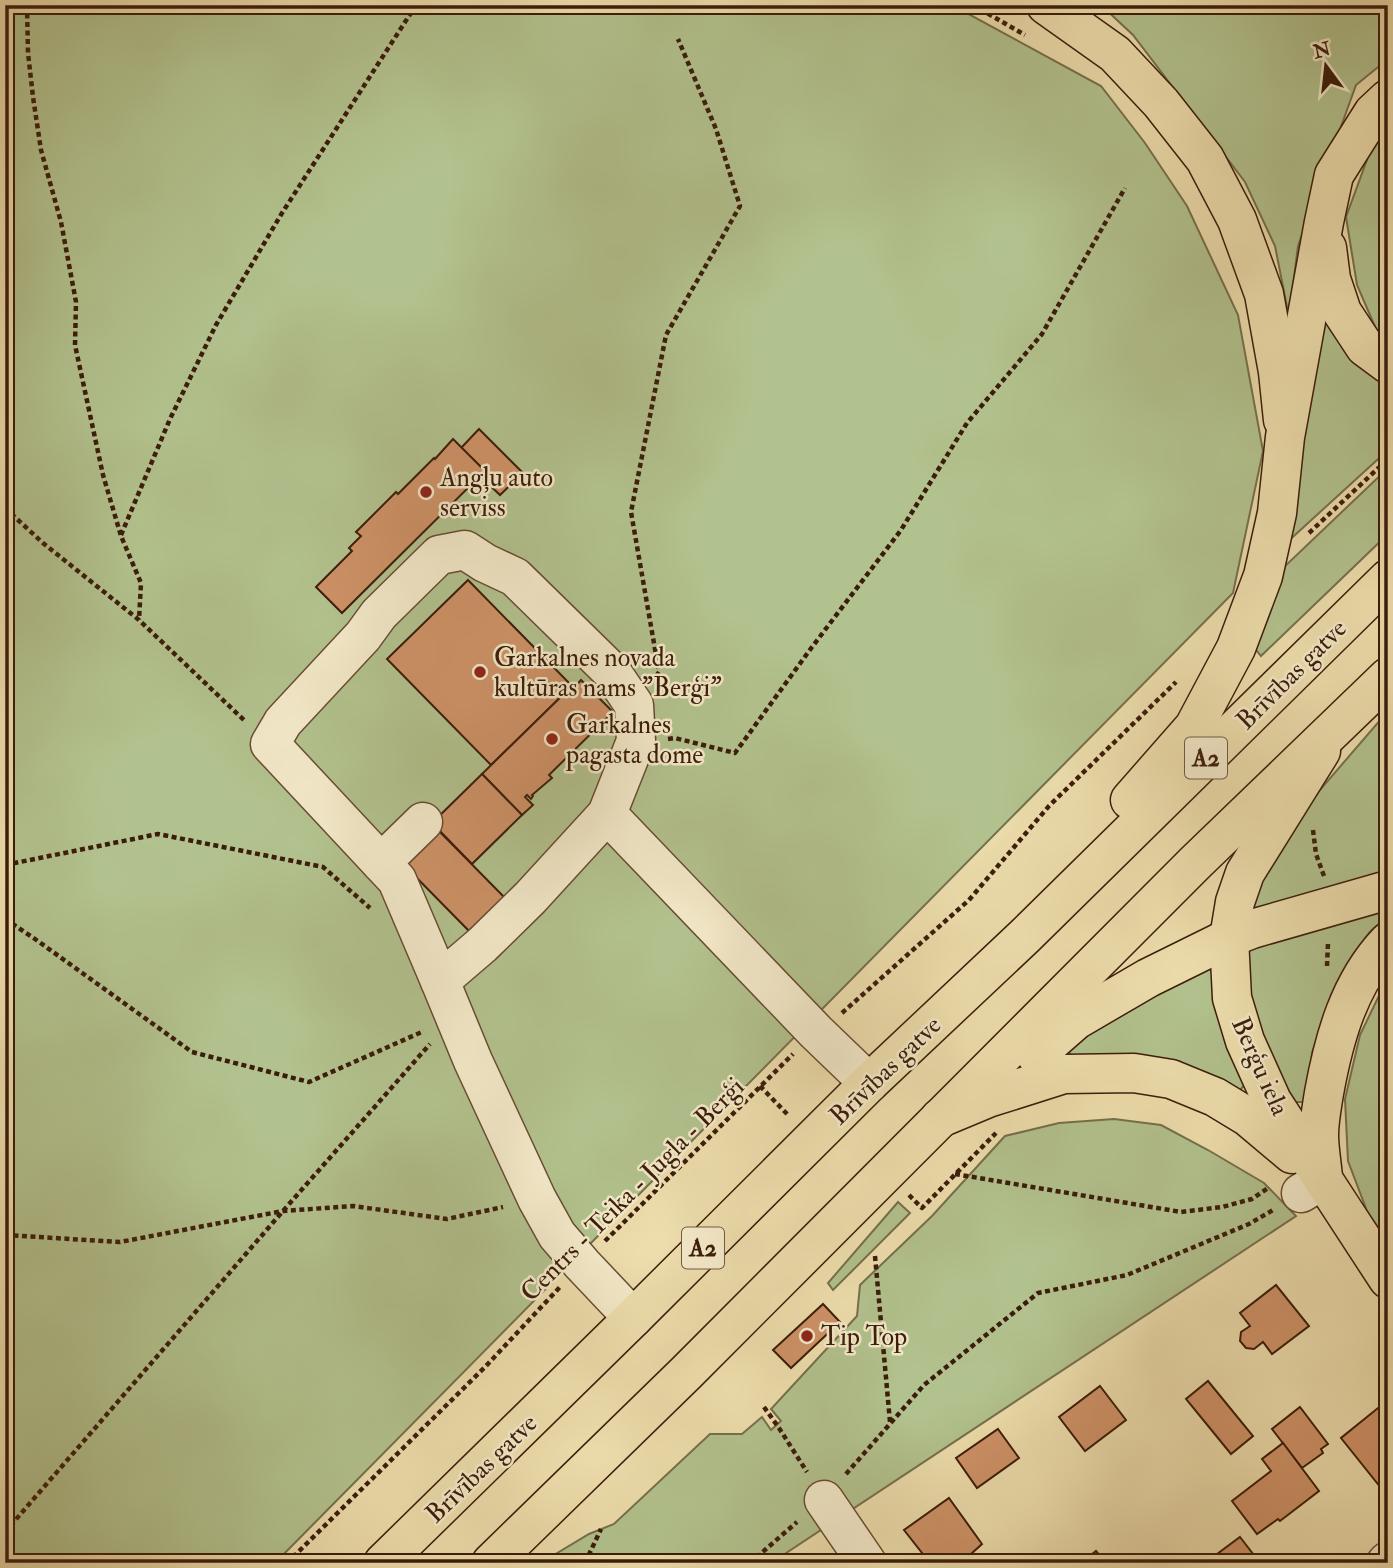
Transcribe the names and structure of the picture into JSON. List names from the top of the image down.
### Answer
{
  "streets": {
    "main road": ["Brīvības gatve", "A2", "Berģu iela"],
    "path": ["Centrs - Teika - Jugla - Berģi"]
  },
  "crossings": [
    ["Brīvības gatve", "Centrs - Teika - Jugla - Berģi"],
    ["A2", "Berģu iela"]
  ],
  "places": [
    "Angļu auto serviss",
    "Garkalnes novada kultūras nams \"Berģi\"",
    "Garkalnes pagasta dome",
    "Tip Top"
  ],
  "north": "top"
}
